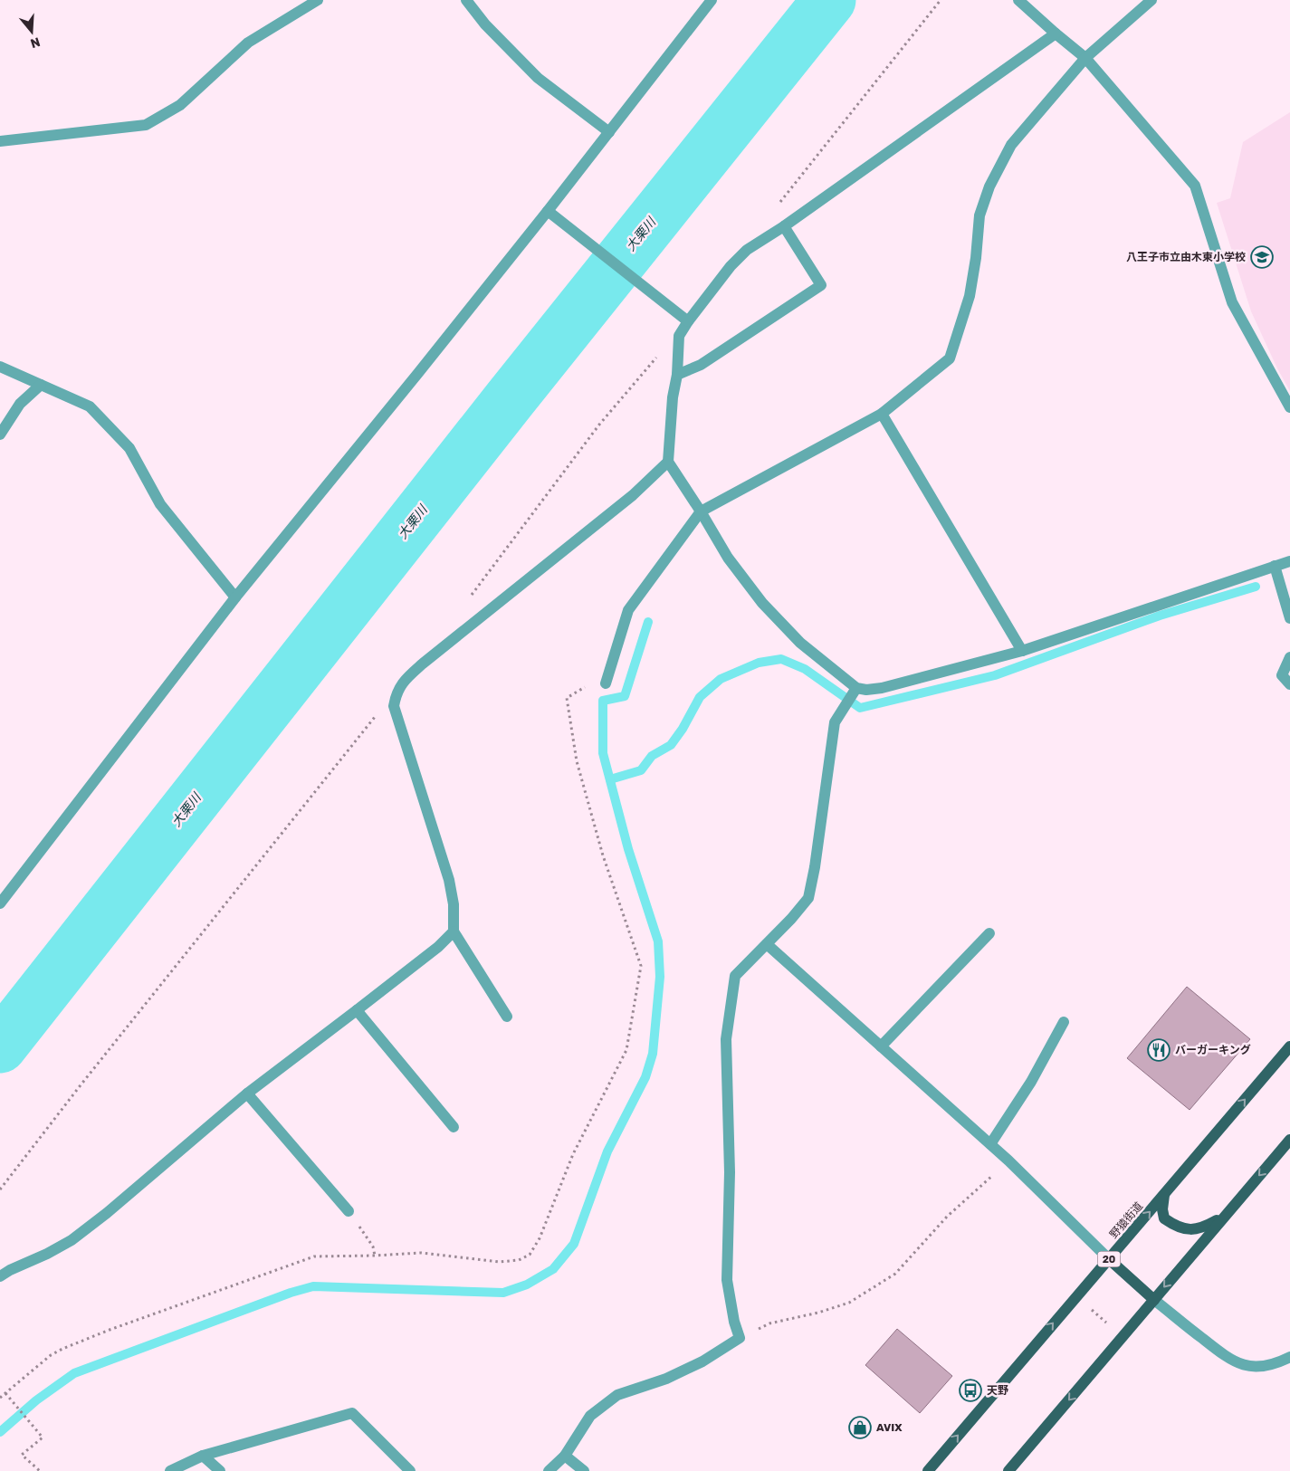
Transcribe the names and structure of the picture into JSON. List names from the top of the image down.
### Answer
{
  "streets": {
    "main road": ["野猿街道", "20"]
  },
  "water": ["大栗川"],
  "places": {
    "school or university": ["八王子市立由木東小学校"],
    "restaurant": ["バーガーキング"],
    "bus stop": ["天野"],
    "shop": ["AVIX"]
  },
  "north": "bottom"
}
